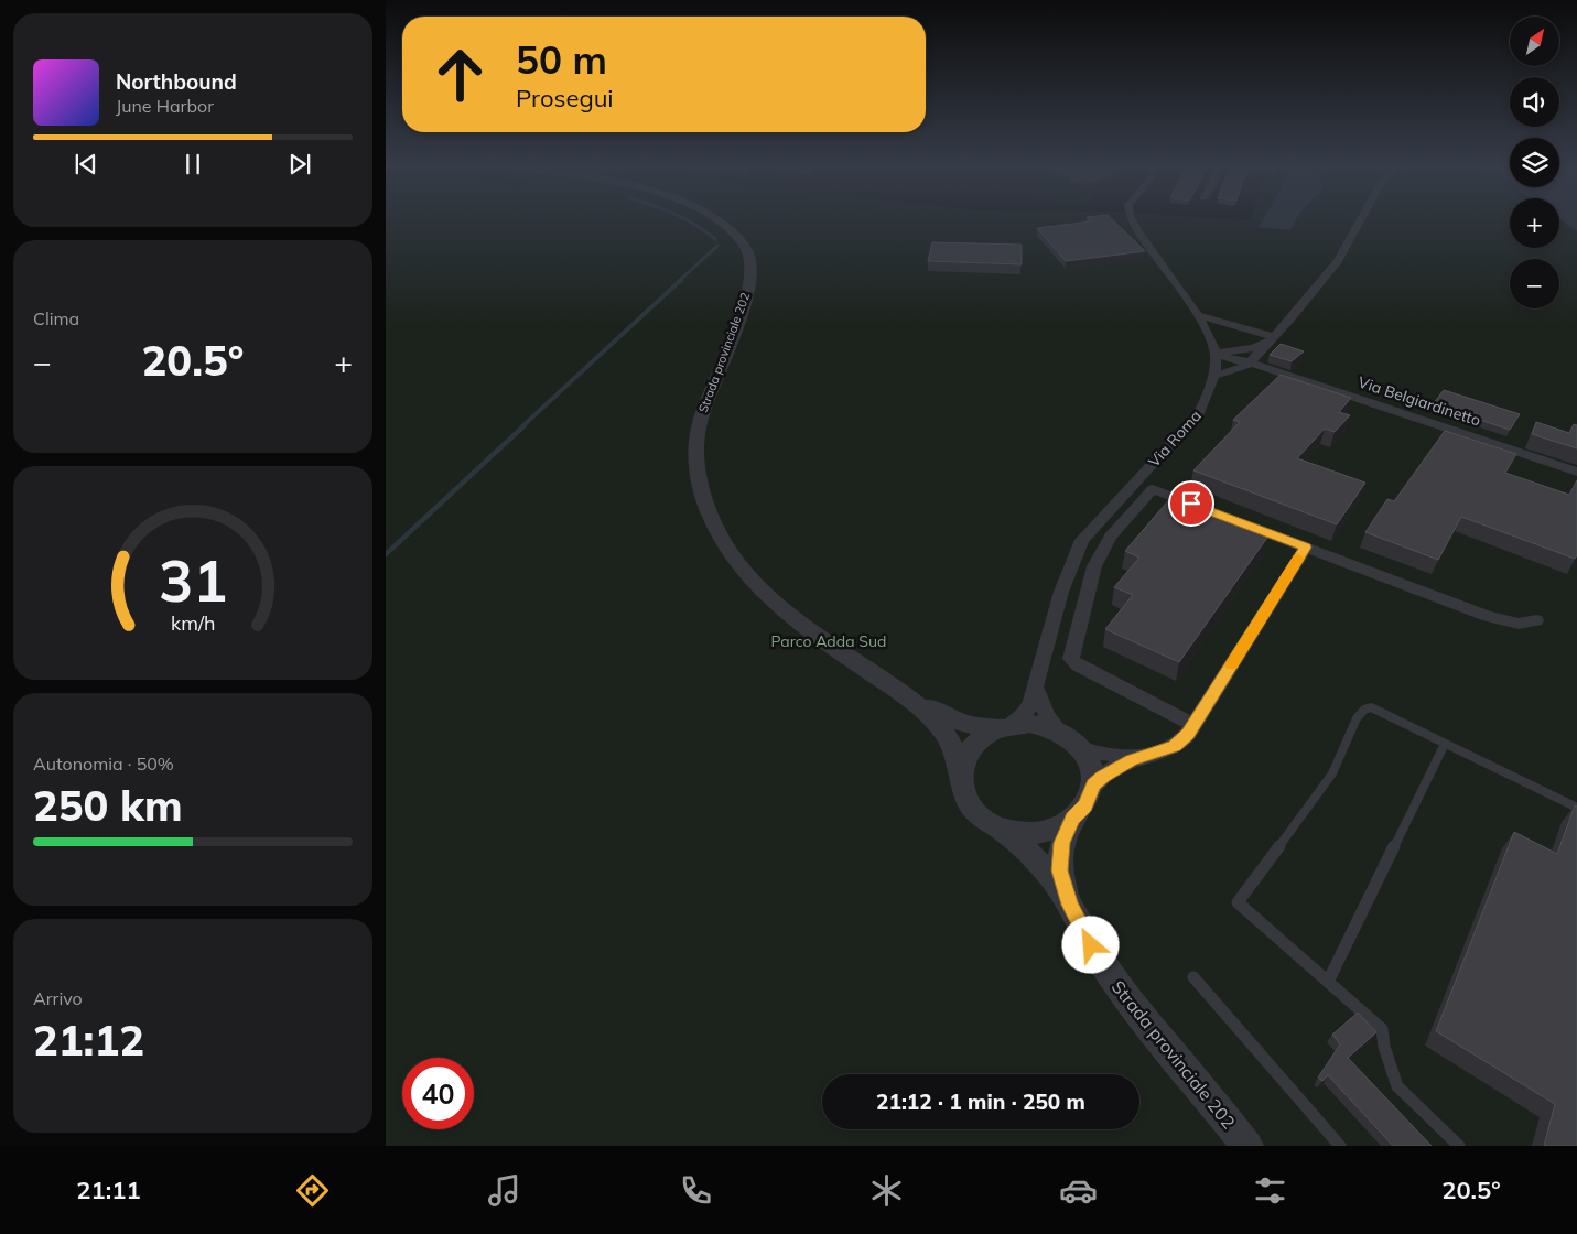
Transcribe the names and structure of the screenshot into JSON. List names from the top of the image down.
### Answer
{
  "streets": {
    "street": ["Strada provinciale 202", "Via Belgiardinetto", "Via Roma"]
  },
  "crossings": [
    ["Strada provinciale 202", "Via Roma"]
  ],
  "parks": ["Parco Adda Sud"],
  "north": "top right",
  "page": {
    "map_buttons": ["+", "−"],
    "turn": ["50 m", "Prosegui"],
    "song": ["Northbound", "June Harbor"],
    "tile": [
      "Clima",
      ["Autonomia · 50%", "250 km"],
      ["Arrivo", "21:12"]
    ],
    "heat": ["−", "20.5°", "+"],
    "limit": "40",
    "trip": "21:12 · 1 min · 250 m",
    "tabs": ["21:11", "20.5°"],
    "gauge": ["31", "km/h"]
  }
}
